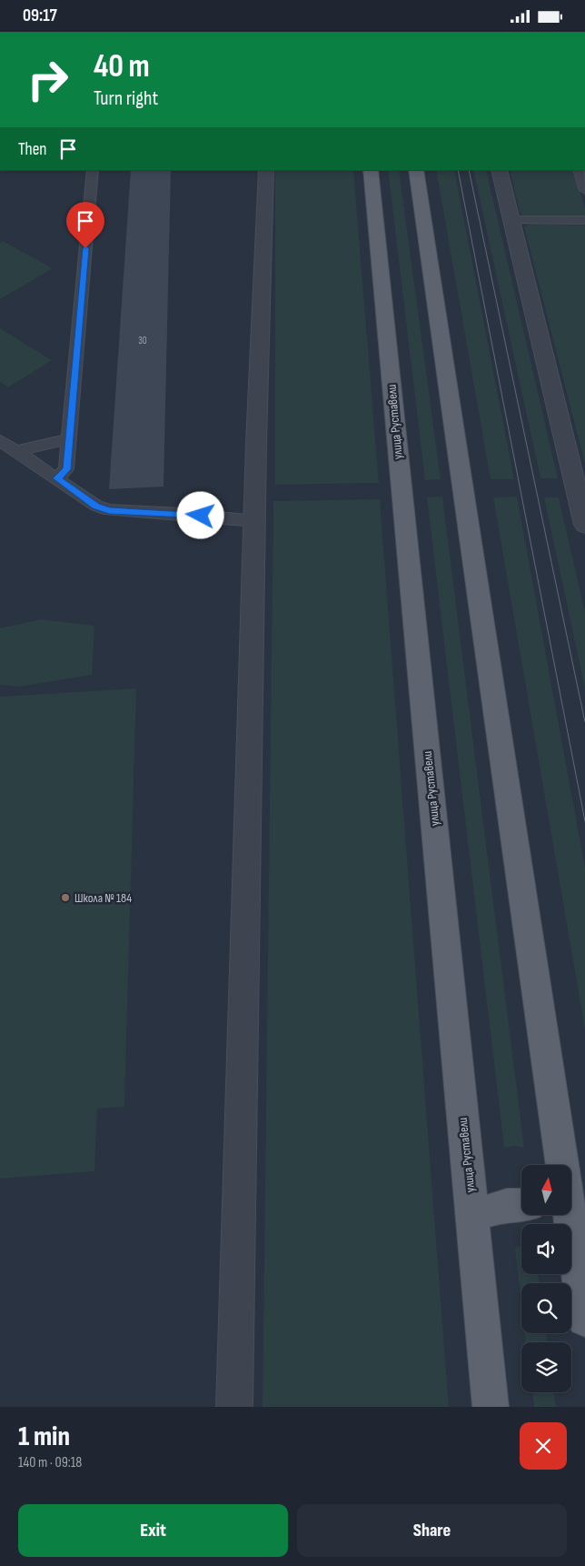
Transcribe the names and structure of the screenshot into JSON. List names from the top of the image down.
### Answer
{
  "streets": {
    "main road": ["улица Руставели"]
  },
  "places": ["Школа № 184"],
  "house_numbers": ["30"],
  "north": "top",
  "page": {
    "status": "09:17",
    "turn": ["40 m", "Turn right"],
    "then": "Then",
    "heading": ["1 min", "140 m · 09:18"],
    "buttons": ["Exit", "Share"]
  }
}
